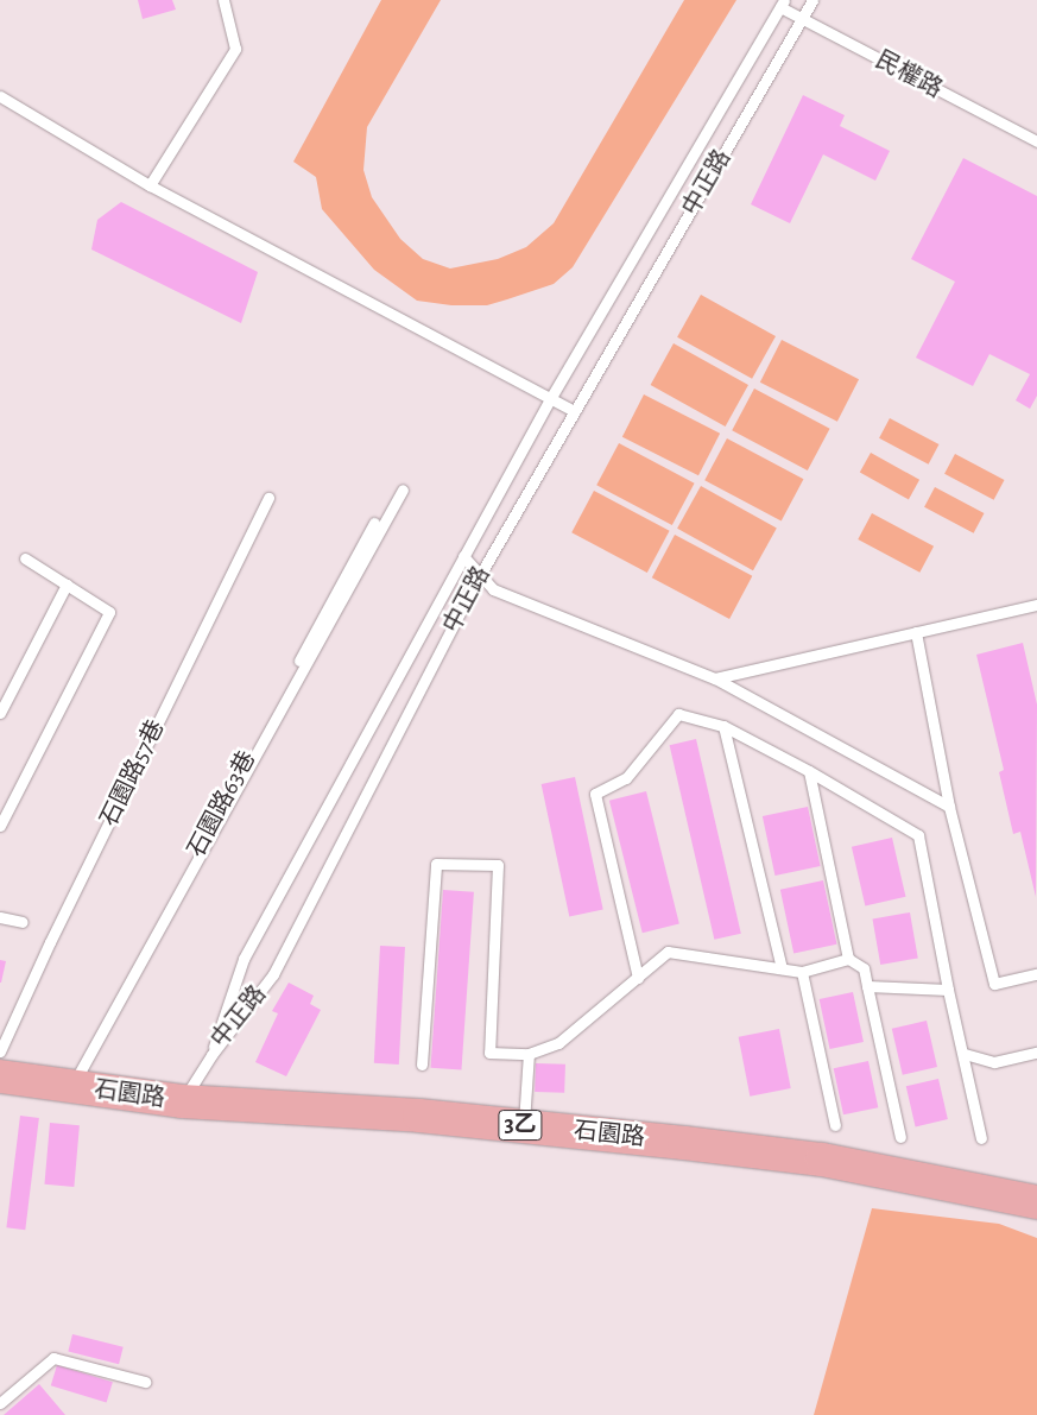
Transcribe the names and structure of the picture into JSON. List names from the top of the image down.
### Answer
{
  "streets": {
    "main road": ["石園路", "3乙"],
    "lane": [
      "民權路",
      "中正路",
      "石園路57巷",
      "石園路63巷"
    ]
  },
  "crossings": [
    ["民權路", "中正路"],
    ["石園路63巷", "石園路"]
  ]
}
